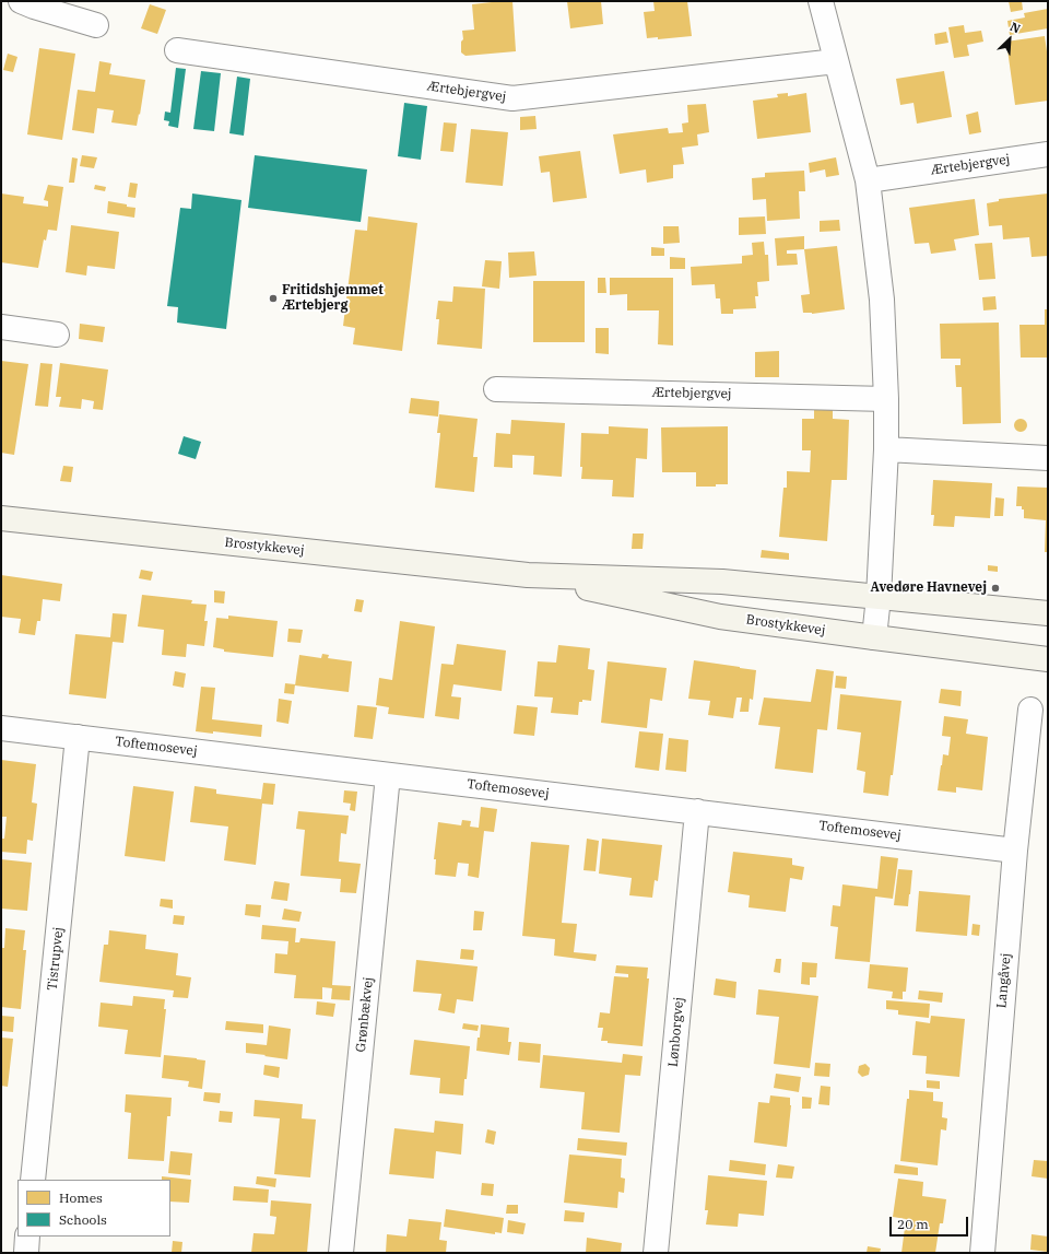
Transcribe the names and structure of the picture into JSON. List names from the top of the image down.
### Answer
{
  "streets": {
    "street": [
      "Ærtebjergvej",
      "Brostykkevej",
      "Toftemosevej",
      "Tistrupvej",
      "Langåvej",
      "Grønbækvej",
      "Lønborgvej"
    ]
  },
  "crossings": [
    ["Toftemosevej", "Tistrupvej"],
    ["Toftemosevej", "Langåvej"],
    ["Toftemosevej", "Grønbækvej"],
    ["Toftemosevej", "Lønborgvej"]
  ],
  "places": ["Fritidshjemmet Ærtebjerg", "Avedøre Havnevej"],
  "legend": ["Homes", "Schools"],
  "scale_bar": "20 m",
  "north": "top right"
}
